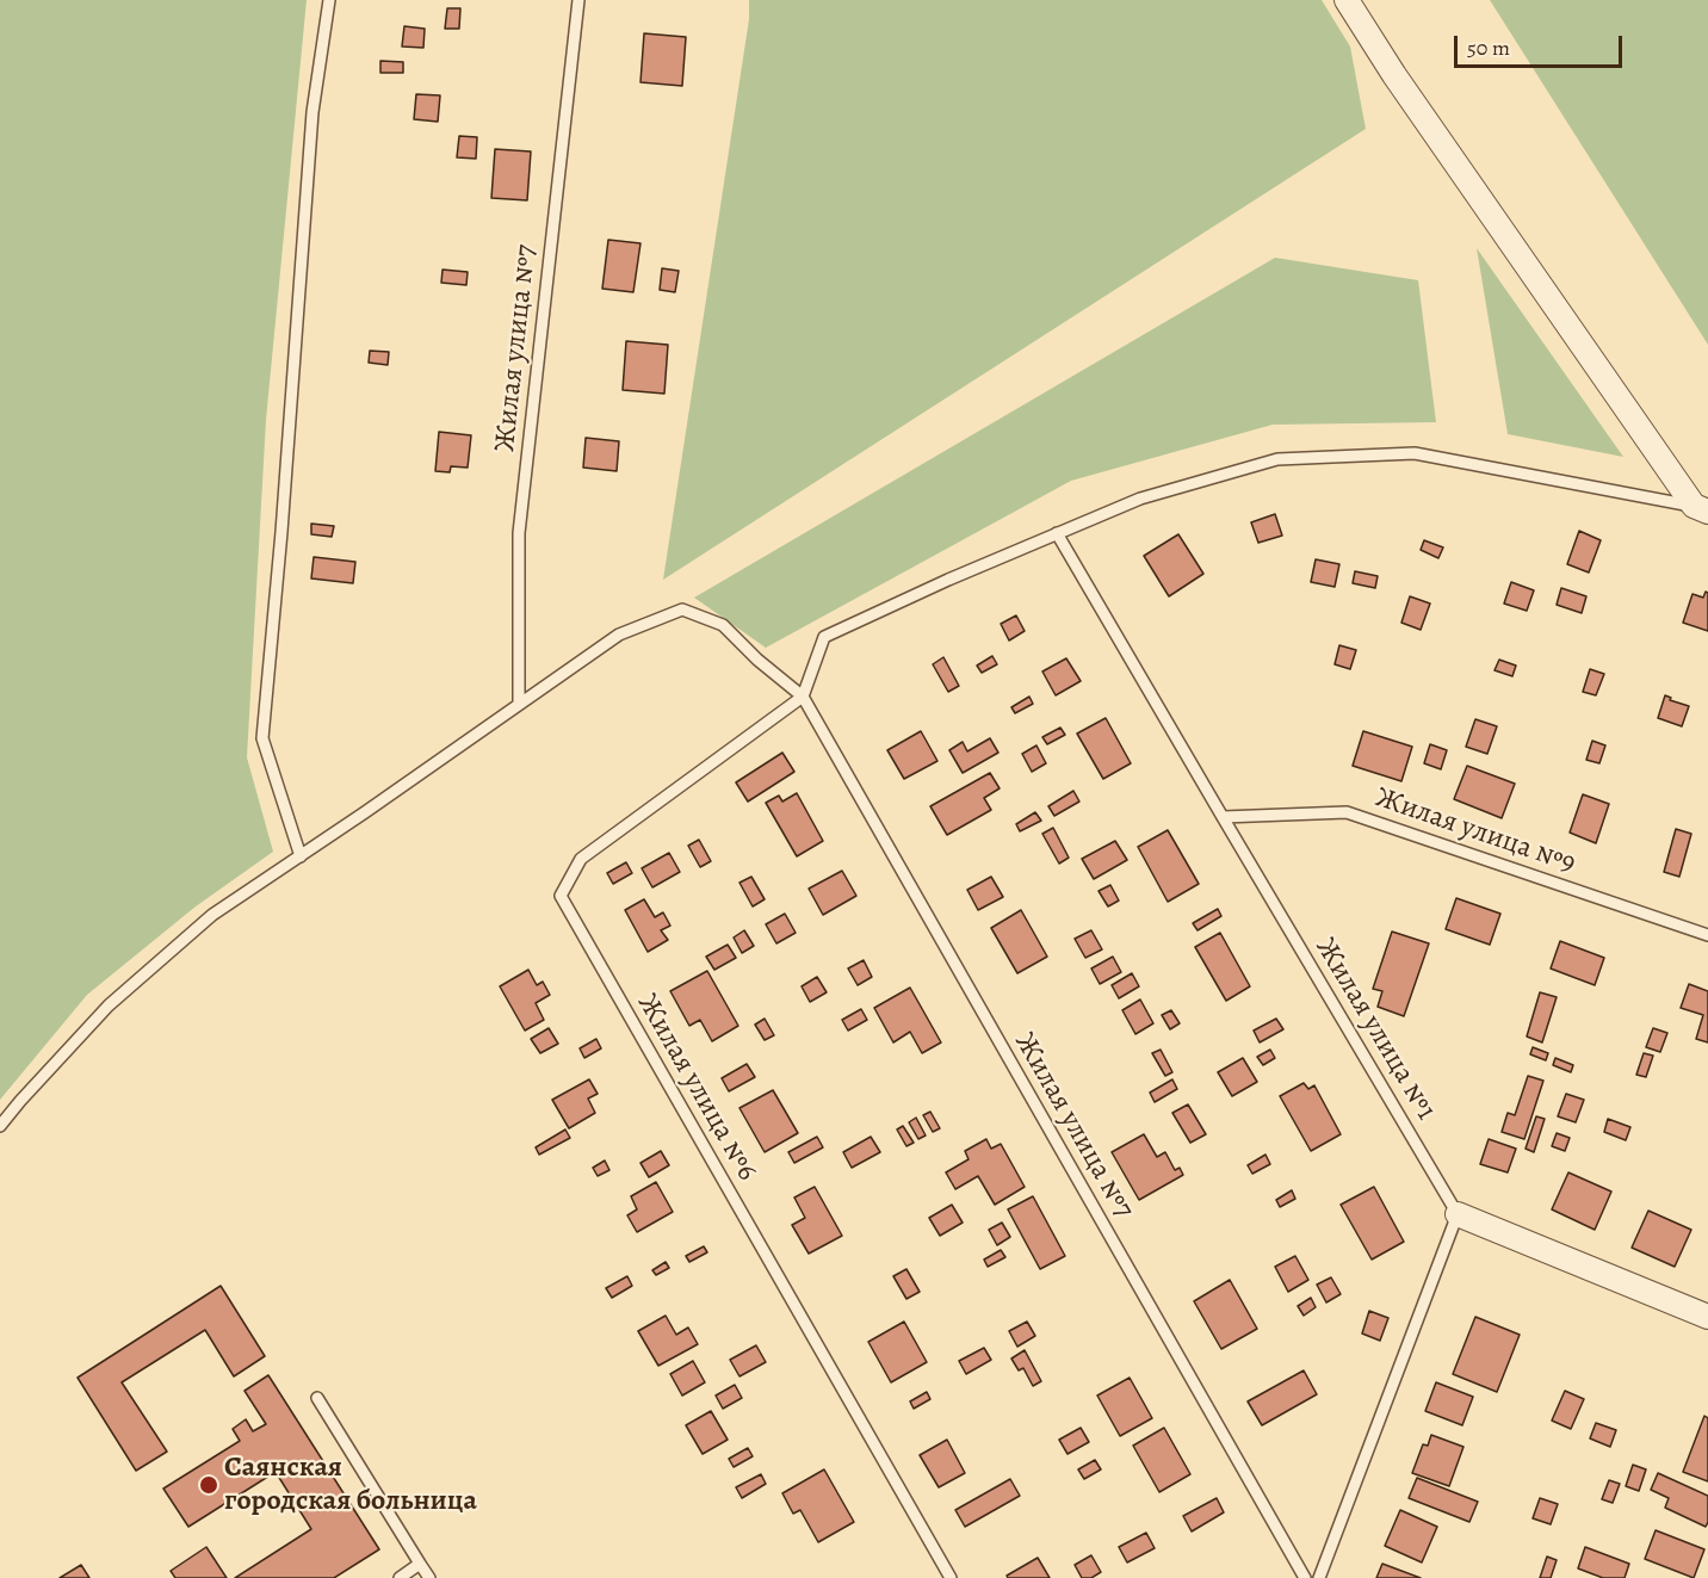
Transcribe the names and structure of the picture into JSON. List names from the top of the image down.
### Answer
{
  "streets": {
    "lane": [
      "Жилая улица №7",
      "Жилая улица №9",
      "Жилая улица №1",
      "Жилая улица №6"
    ]
  },
  "crossings": [
    ["Жилая улица №7", "Жилая улица №6"],
    ["Жилая улица №9", "Жилая улица №1"]
  ],
  "places": ["Саянская городская больница"],
  "scale_bar": "50 m"
}
